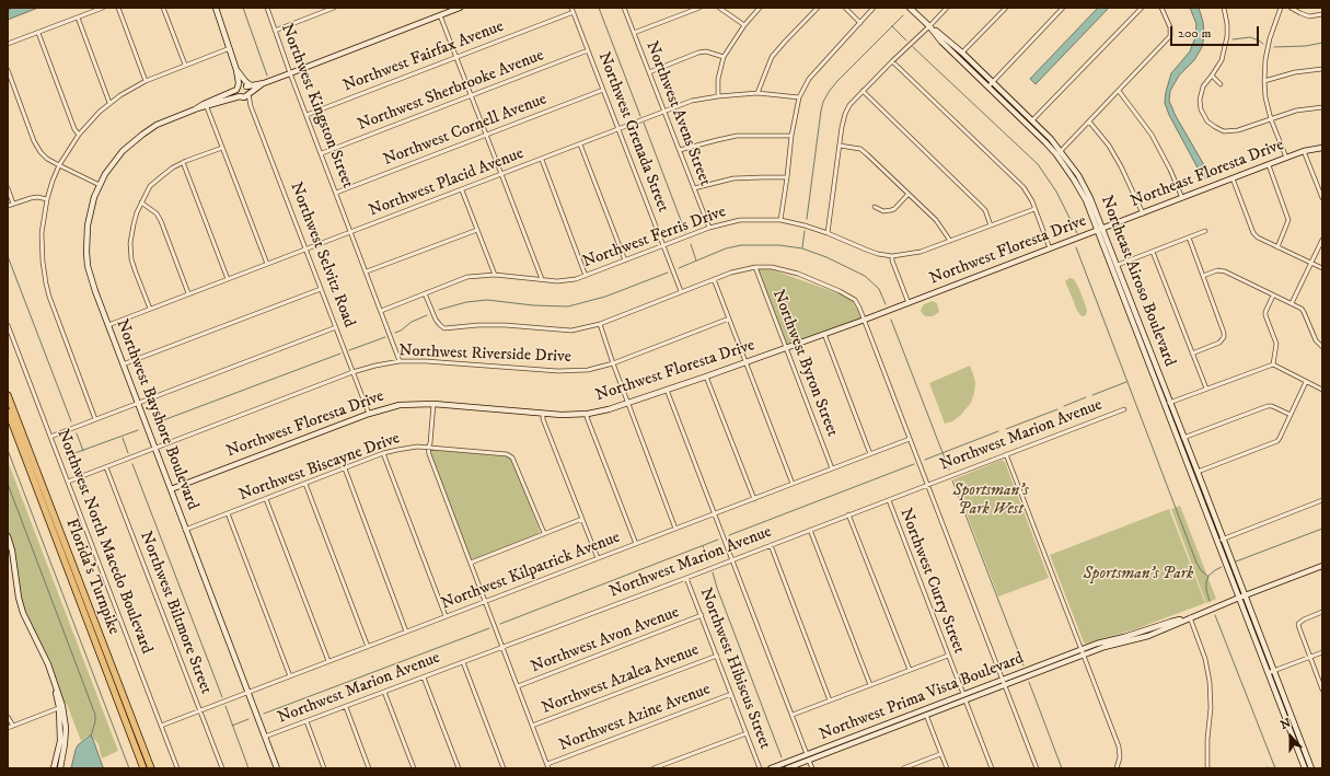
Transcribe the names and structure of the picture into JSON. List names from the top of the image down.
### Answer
{
  "streets": {
    "highway": ["Florida's Turnpike"],
    "main road": [
      "Northeast Floresta Drive",
      "Northwest Floresta Drive",
      "Northeast Airoso Boulevard",
      "Northwest Bayshore Boulevard",
      "Northwest Prima Vista Boulevard"
    ],
    "street": [
      "Northwest Fairfax Avenue",
      "Northwest Sherbrooke Avenue",
      "Northwest Kingston Street",
      "Northwest Avens Street",
      "Northwest Cornell Avenue",
      "Northwest Grenada Street",
      "Northwest Placid Avenue",
      "Northwest Ferris Drive",
      "Northwest Selvitz Road",
      "Northwest Riverside Drive",
      "Northwest Byron Street",
      "Northwest Marion Avenue",
      "Northwest Biscayne Drive",
      "Northwest North Macedo Boulevard",
      "Northwest Kilpatrick Avenue",
      "Northwest Curry Street",
      "Northwest Biltmore Street",
      "Northwest Avon Avenue",
      "Northwest Hibiscus Street",
      "Northwest Azalea Avenue",
      "Northwest Azine Avenue"
    ]
  },
  "crossings": [
    ["Northwest Fairfax Avenue", "Northwest Kingston Street"],
    ["Northwest Fairfax Avenue", "Northwest Grenada Street"],
    ["Northwest Sherbrooke Avenue", "Northwest Kingston Street"],
    ["Northwest Sherbrooke Avenue", "Northwest Grenada Street"],
    ["Northwest Kingston Street", "Northwest Cornell Avenue"],
    ["Northwest Kingston Street", "Northwest Placid Avenue"],
    ["Northwest Kingston Street", "Northwest Ferris Drive"],
    ["Northwest Kingston Street", "Northwest Riverside Drive"],
    ["Northwest Avens Street", "Northwest Placid Avenue"],
    ["Northwest Avens Street", "Northwest Ferris Drive"],
    ["Northwest Cornell Avenue", "Northwest Grenada Street"],
    ["Northwest Grenada Street", "Northwest Placid Avenue"],
    ["Northwest Grenada Street", "Northwest Ferris Drive"],
    ["Northeast Floresta Drive", "Northwest Floresta Drive"],
    ["Northeast Floresta Drive", "Northeast Airoso Boulevard"],
    ["Northwest Placid Avenue", "Northwest Selvitz Road"],
    ["Northwest Placid Avenue", "Northwest Bayshore Boulevard"],
    ["Northwest Floresta Drive", "Northwest Selvitz Road"],
    ["Northwest Floresta Drive", "Northeast Airoso Boulevard"],
    ["Northwest Floresta Drive", "Northwest Byron Street"],
    ["Northwest Floresta Drive", "Northwest Bayshore Boulevard"],
    ["Northwest Selvitz Road", "Northwest Riverside Drive"],
    ["Northwest Selvitz Road", "Northwest Bayshore Boulevard"],
    ["Northeast Airoso Boulevard", "Northwest Prima Vista Boulevard"],
    ["Northwest Riverside Drive", "Northwest Bayshore Boulevard"],
    ["Northwest Riverside Drive", "Northwest North Macedo Boulevard"],
    ["Northwest Riverside Drive", "Northwest Biltmore Street"],
    ["Northwest Byron Street", "Northwest Kilpatrick Avenue"],
    ["Northwest Bayshore Boulevard", "Northwest Marion Avenue"],
    ["Northwest Bayshore Boulevard", "Northwest Biscayne Drive"],
    ["Northwest Bayshore Boulevard", "Northwest Kilpatrick Avenue"],
    ["Northwest Marion Avenue", "Northwest Curry Street"],
    ["Northwest Marion Avenue", "Northwest Hibiscus Street"],
    ["Northwest North Macedo Boulevard", "Northwest Kilpatrick Avenue"],
    ["Northwest Kilpatrick Avenue", "Northwest Biltmore Street"],
    ["Northwest Curry Street", "Northwest Prima Vista Boulevard"],
    ["Northwest Avon Avenue", "Northwest Hibiscus Street"],
    ["Northwest Hibiscus Street", "Northwest Azalea Avenue"],
    ["Northwest Hibiscus Street", "Northwest Azine Avenue"]
  ],
  "parks": ["Sportsman's Park West", "Sportsman's Park"],
  "scale_bar": "200 m",
  "north": "top"
}
